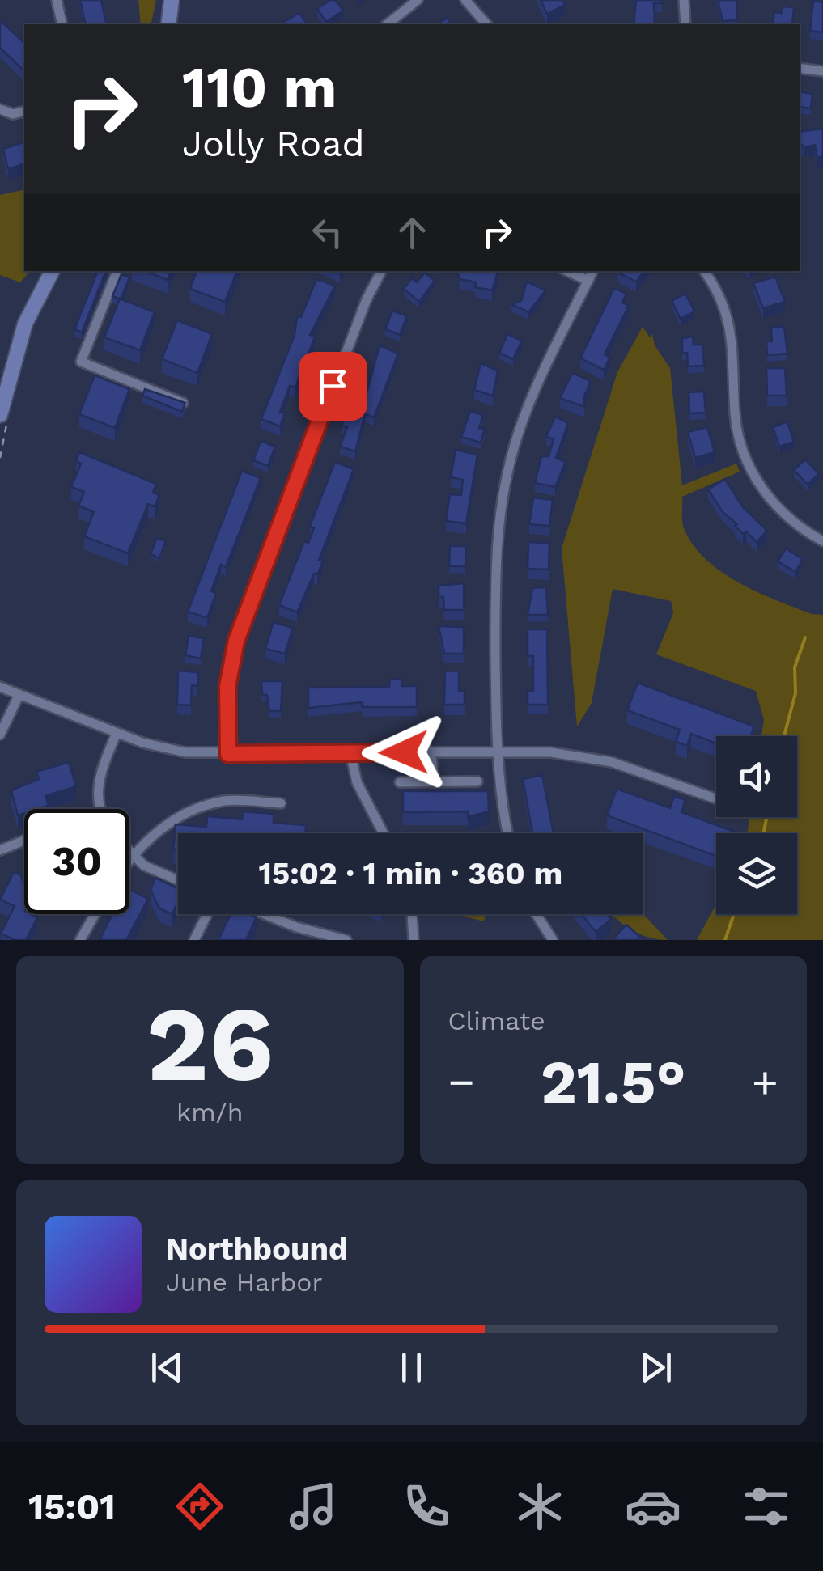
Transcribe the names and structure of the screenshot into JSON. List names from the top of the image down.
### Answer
{
  "page": {
    "turn": ["110 m", "Jolly Road"],
    "limit": "30",
    "trip": "15:02 · 1 min · 360 m",
    "tile": [
      ["26", "km/h"],
      "Climate"
    ],
    "heat": ["−", "21.5°", "+"],
    "song": ["Northbound", "June Harbor"],
    "tabs": "15:01"
  }
}
